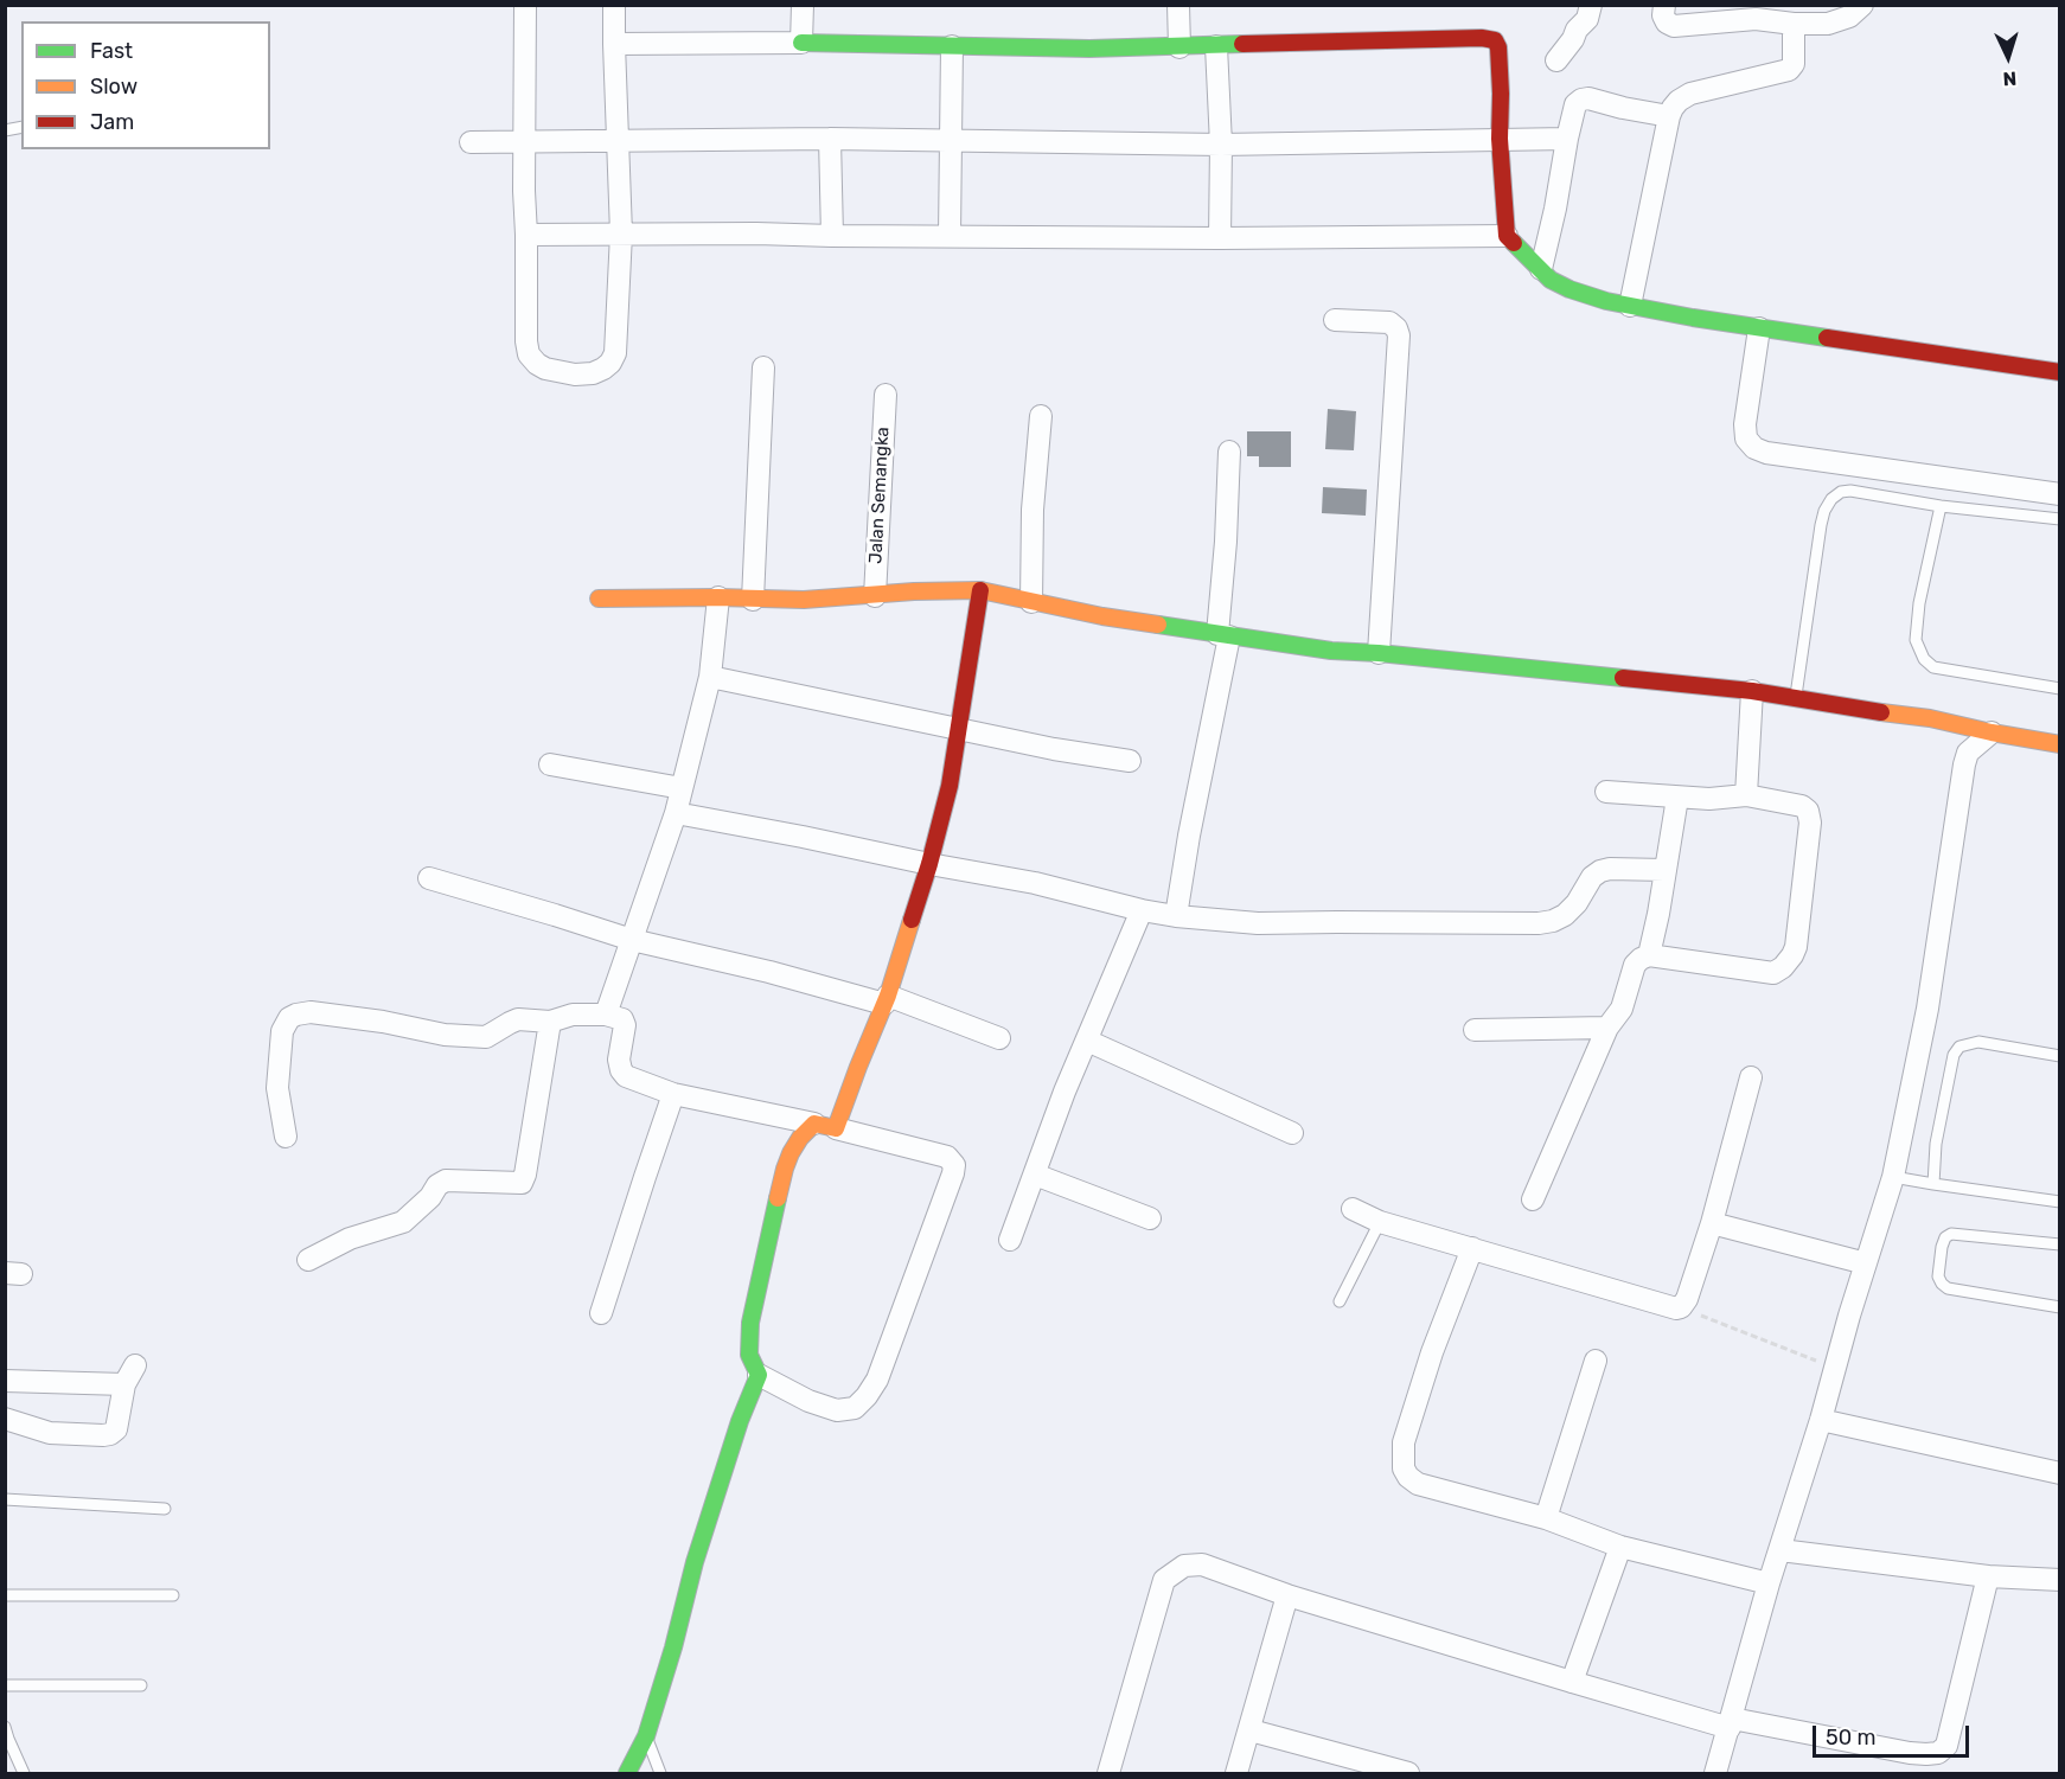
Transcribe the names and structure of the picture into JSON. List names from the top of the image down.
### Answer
{
  "streets": {
    "street": ["Jalan Semangka"]
  },
  "legend": ["Fast", "Slow", "Jam"],
  "scale_bar": "50 m",
  "north": "bottom"
}
